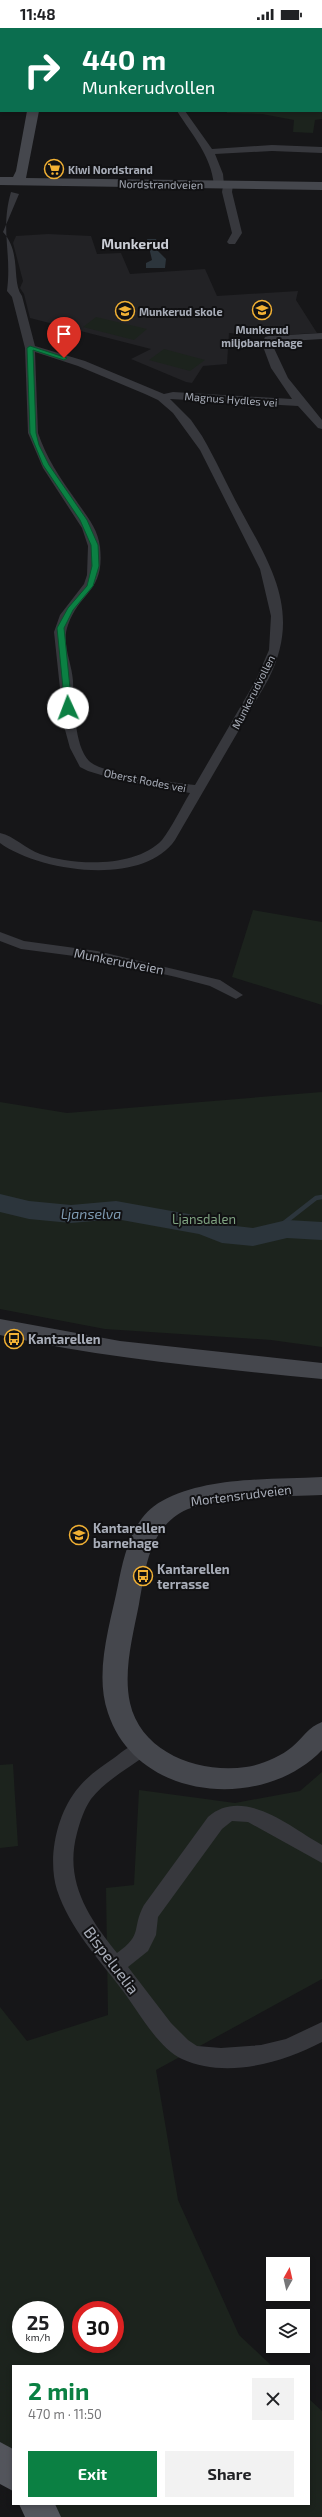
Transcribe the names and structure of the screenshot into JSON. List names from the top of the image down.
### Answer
{
  "streets": {
    "street": [
      "Nordstrandveien",
      "Magnus Hydles vei",
      "Munkerudvollen",
      "Oberst Rodes vei",
      "Munkerudveien",
      "Mortensrudveien",
      "Bispeluelia"
    ]
  },
  "crossings": [
    ["Magnus Hydles vei", "Munkerudvollen"],
    ["Munkerudvollen", "Oberst Rodes vei"],
    ["Mortensrudveien", "Bispeluelia"]
  ],
  "districts": ["Munkerud"],
  "water": ["Ljanselva"],
  "parks": ["Ljansdalen"],
  "places": {
    "supermarket": ["Kiwi Nordstrand"],
    "school or university": ["Munkerud miljøbarnehage", "Munkerud skole", "Kantarellen barnehage"],
    "bus stop": ["Kantarellen", "Kantarellen terrasse"]
  },
  "north": "top",
  "page": {
    "status": "11:48",
    "turn": ["440 m", "Munkerudvollen"],
    "speed": "25 km/h",
    "limit": "30",
    "heading": ["2 min", "470 m · 11:50"],
    "buttons": ["Exit", "Share"]
  }
}
